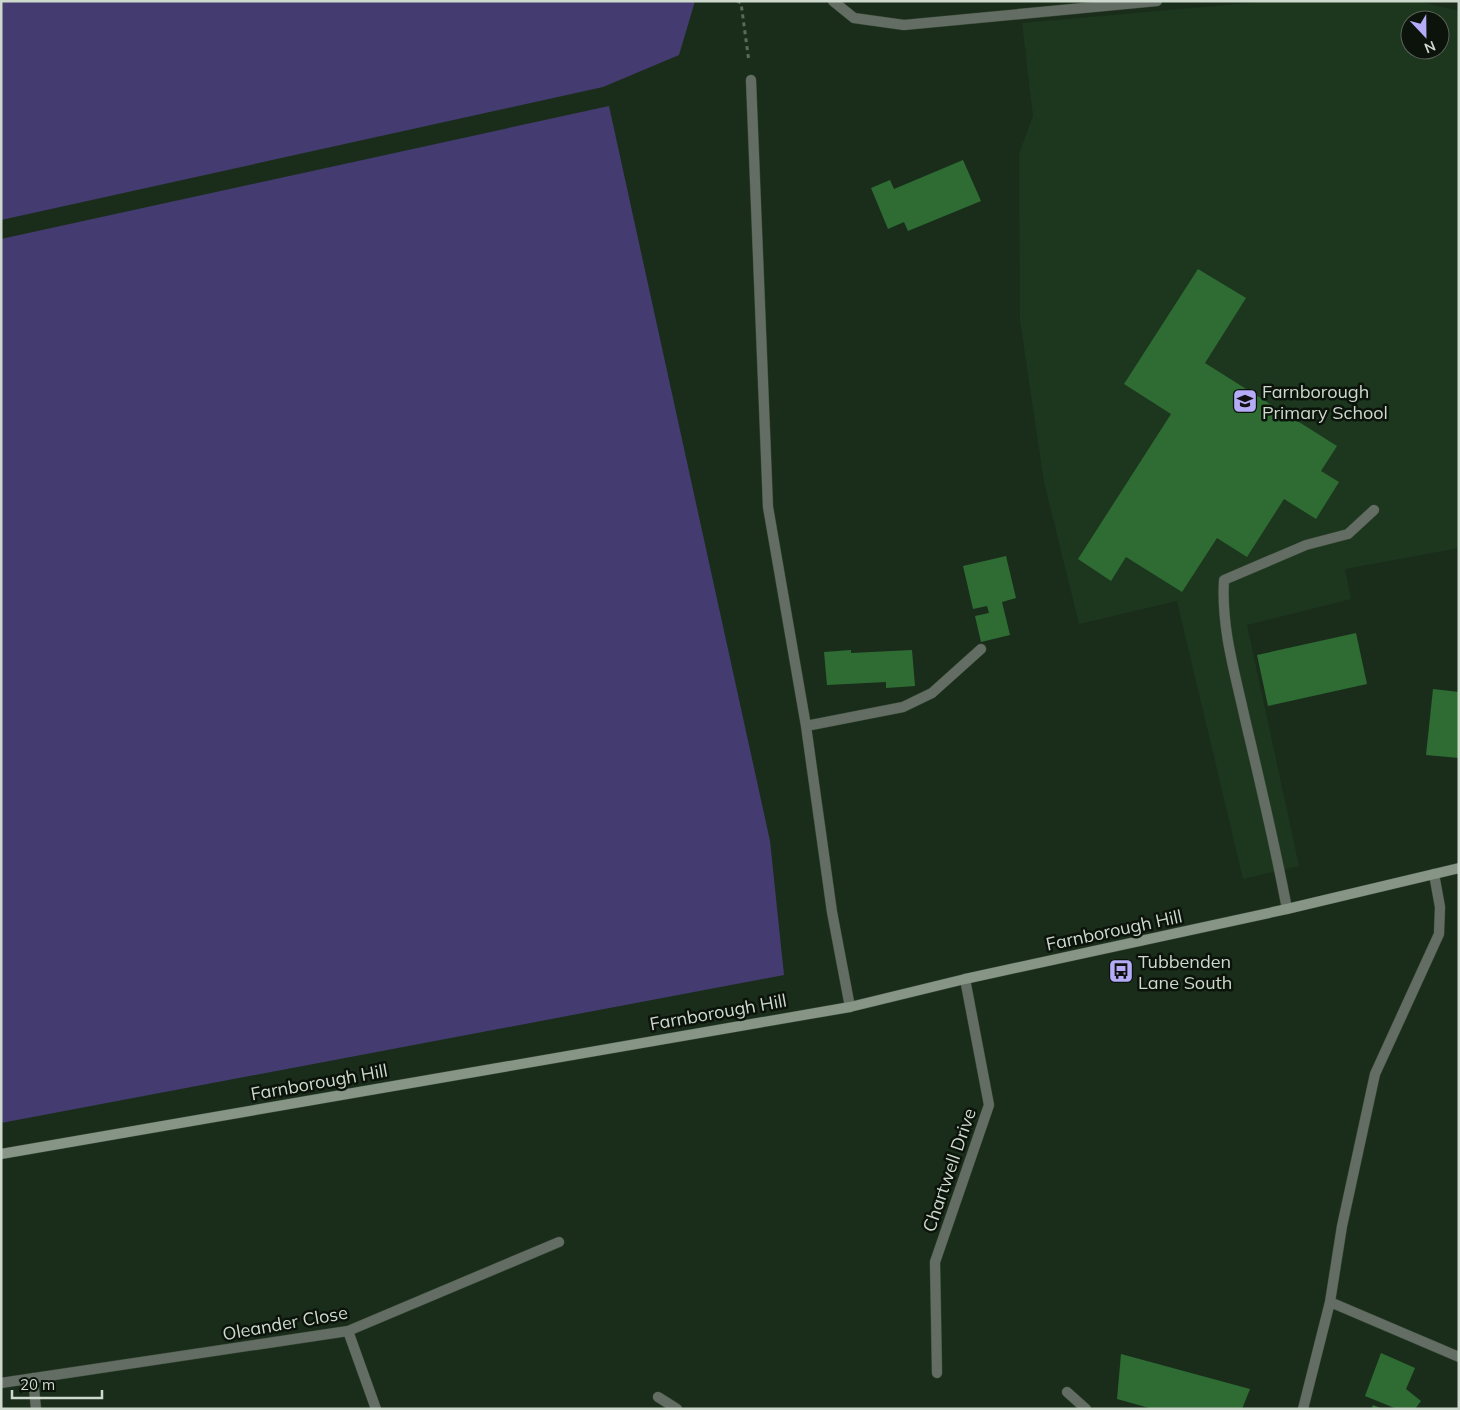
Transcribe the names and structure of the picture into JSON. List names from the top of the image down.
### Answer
{
  "streets": {
    "main road": ["Farnborough Hill"],
    "street": ["Chartwell Drive", "Oleander Close"]
  },
  "crossings": [
    ["Farnborough Hill", "Chartwell Drive"]
  ],
  "places": {
    "school or university": ["Farnborough Primary School"],
    "bus stop": ["Tubbenden Lane South"]
  },
  "scale_bar": "20 m",
  "north": "bottom"
}
